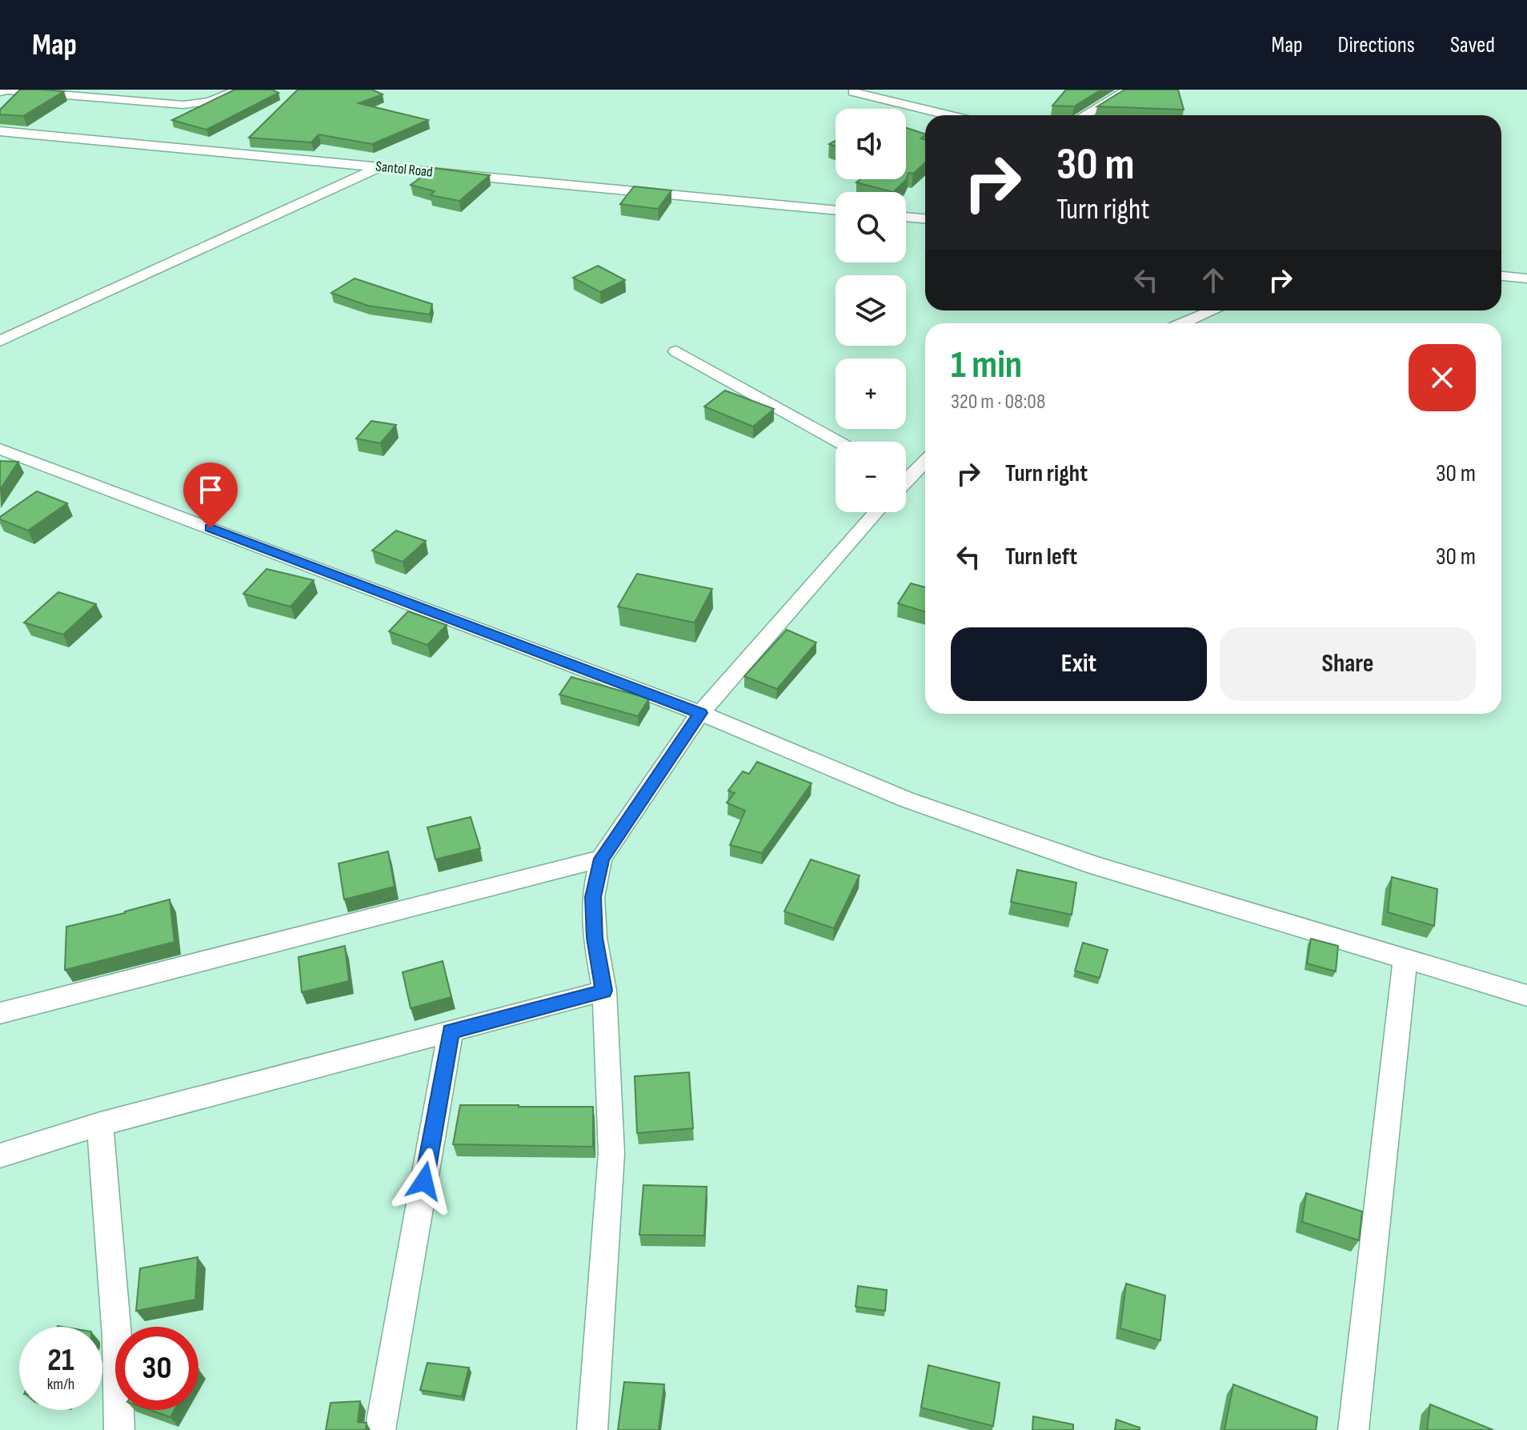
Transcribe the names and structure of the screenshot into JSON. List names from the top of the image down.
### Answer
{
  "streets": {
    "street": ["Santol Road"]
  },
  "page": {
    "header": "Map",
    "nav": ["Map", "Directions", "Saved"],
    "map_buttons": ["+", "−"],
    "turn": ["30 m", "Turn right"],
    "heading": ["1 min", "320 m · 08:08"],
    "list": [
      {
        "name": "Turn right",
        "value": "30 m"
      },
      {
        "name": "Turn left",
        "value": "30 m"
      }
    ],
    "buttons": ["Exit", "Share"],
    "speed": "21 km/h",
    "limit": "30"
  }
}
